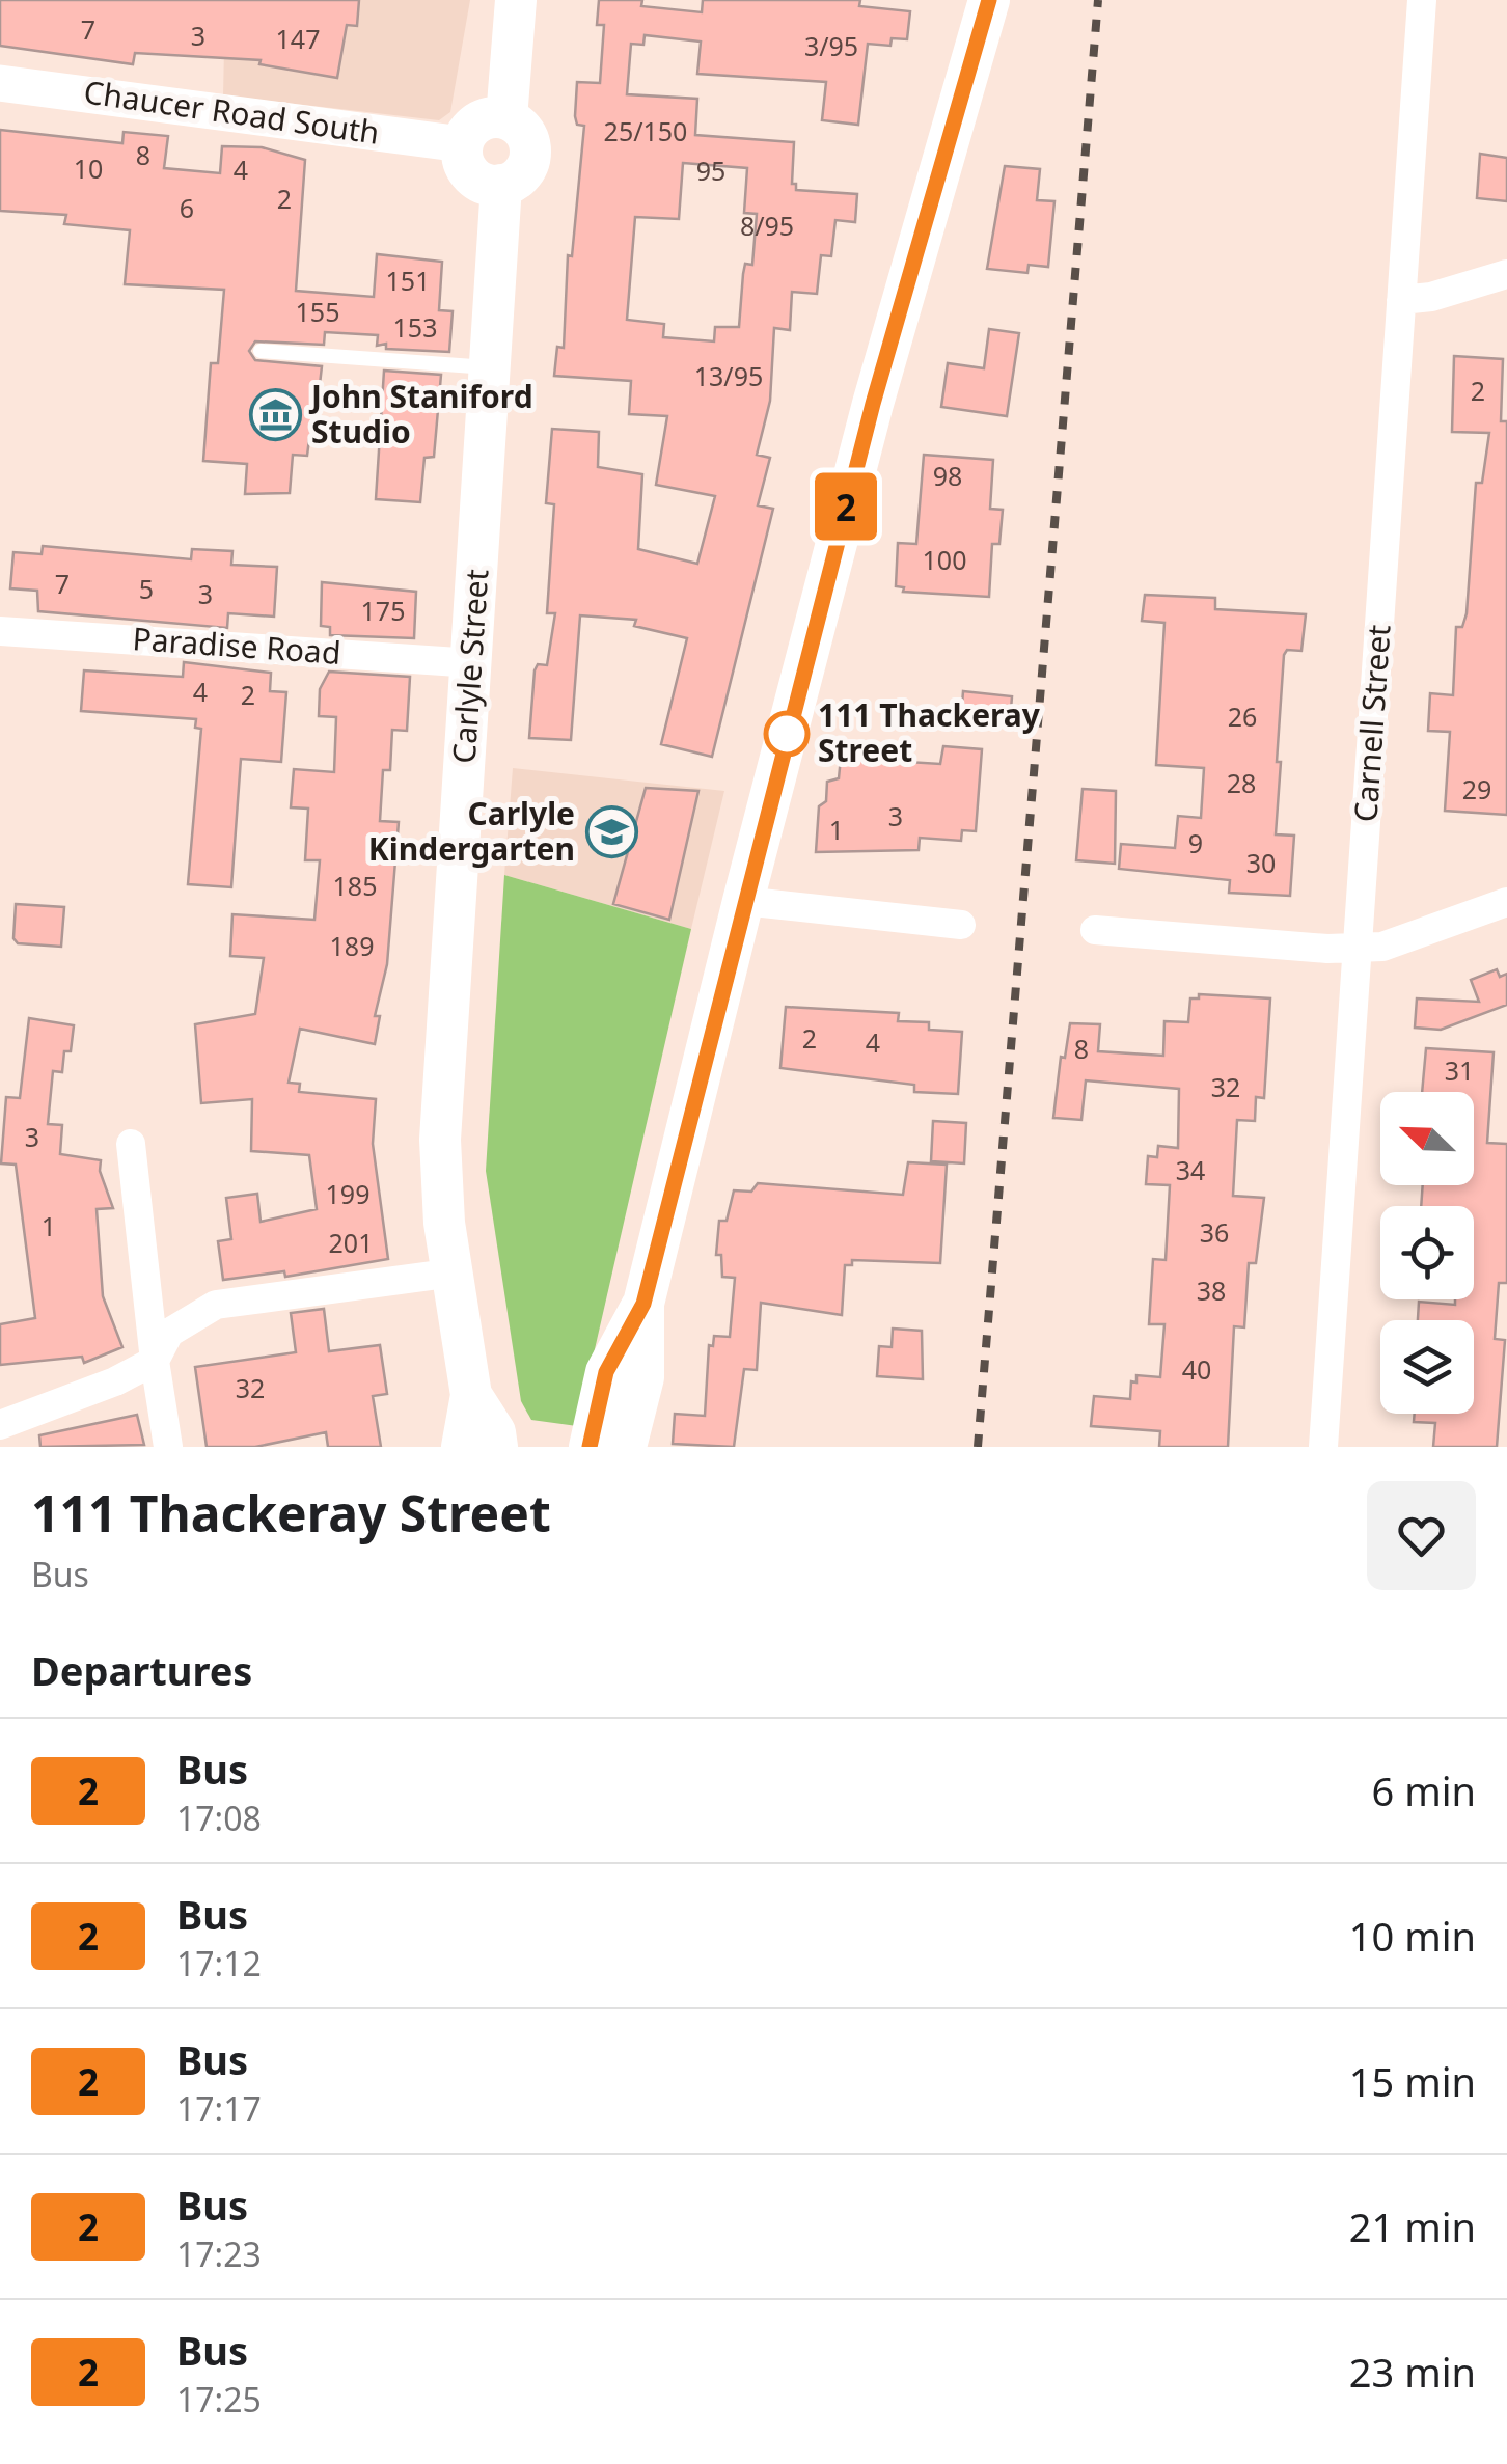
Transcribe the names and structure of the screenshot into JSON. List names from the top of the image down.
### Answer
{
  "streets": {
    "main road": ["Carlyle Street"],
    "street": ["Chaucer Road South", "Paradise Road", "Carnell Street"]
  },
  "crossings": [
    ["Chaucer Road South", "Carlyle Street"],
    ["Paradise Road", "Carlyle Street"]
  ],
  "places": {
    "museum": ["John Staniford Studio"],
    "other": ["111 Thackeray Street"],
    "school or university": ["Carlyle Kindergarten"]
  },
  "lines": ["bus line 2"],
  "house_numbers": [
    "7",
    "3",
    "147",
    "3/95",
    "25/150",
    "8",
    "10",
    "4",
    "95",
    "2",
    "6",
    "8/95",
    "151",
    "155",
    "153",
    "13/95",
    "2",
    "98",
    "100",
    "7",
    "5",
    "3",
    "175",
    "4",
    "2",
    "26",
    "28",
    "29",
    "3",
    "1",
    "9",
    "30",
    "185",
    "189",
    "2",
    "4",
    "8",
    "31",
    "32",
    "3",
    "34",
    "199",
    "1",
    "36",
    "201",
    "38",
    "40",
    "32"
  ],
  "north": "top left",
  "page": {
    "on_map": "2",
    "heading": [
      ["111 Thackeray Street", "Bus"],
      "Departures"
    ],
    "list": [
      {
        "mark": "2",
        "name": "Bus",
        "note": "17:08",
        "value": "6 min"
      },
      {
        "mark": "2",
        "name": "Bus",
        "note": "17:12",
        "value": "10 min"
      },
      {
        "mark": "2",
        "name": "Bus",
        "note": "17:17",
        "value": "15 min"
      },
      {
        "mark": "2",
        "name": "Bus",
        "note": "17:23",
        "value": "21 min"
      },
      {
        "mark": "2",
        "name": "Bus",
        "note": "17:25",
        "value": "23 min"
      }
    ]
  }
}
